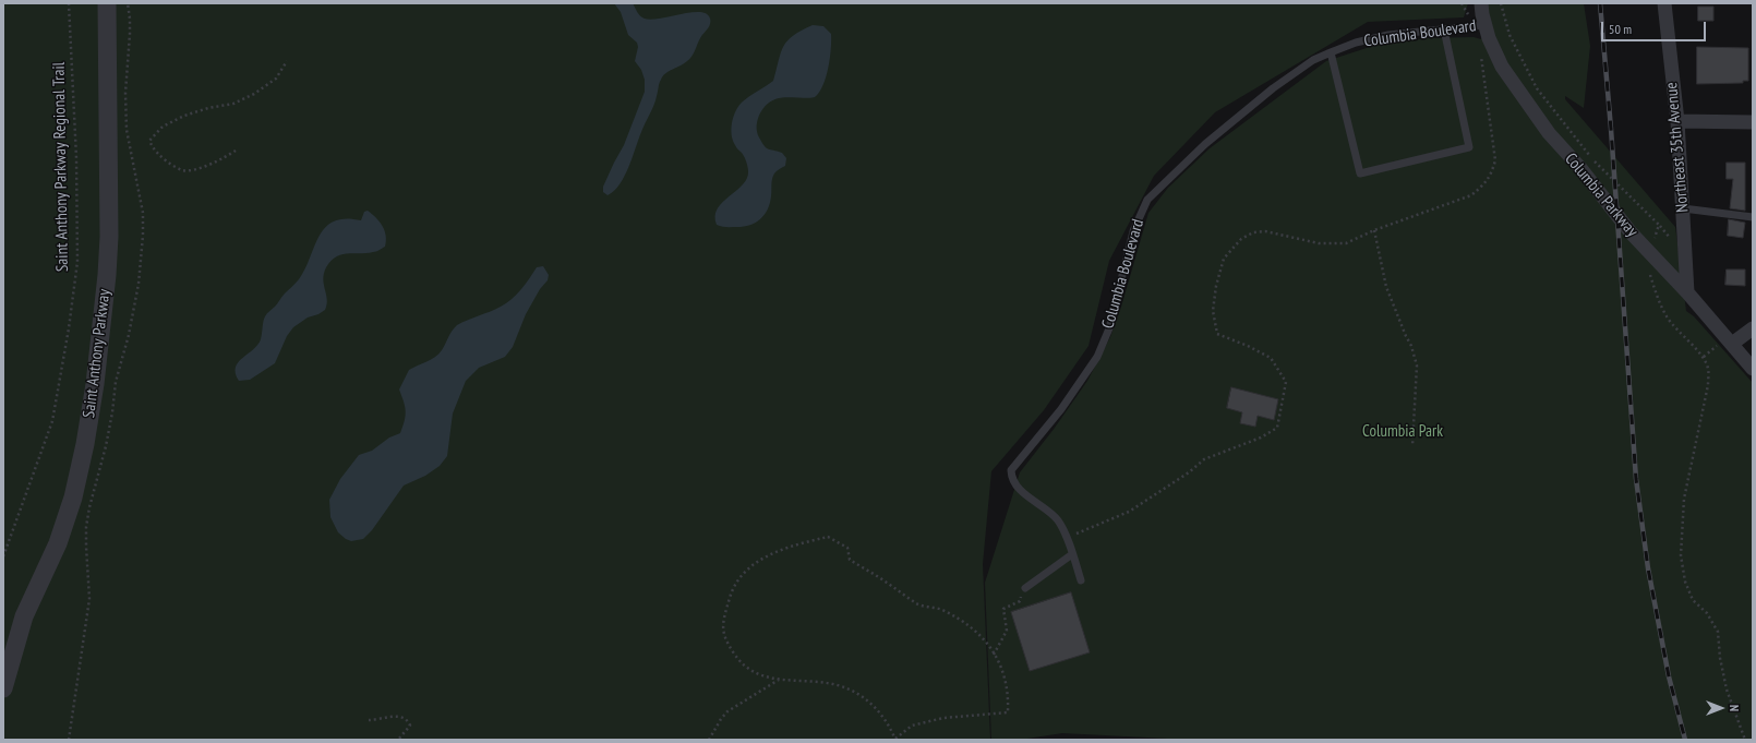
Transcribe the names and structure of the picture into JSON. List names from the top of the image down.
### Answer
{
  "streets": {
    "street": ["Northeast 35th Avenue", "Columbia Parkway", "Saint Anthony Parkway"],
    "lane": ["Columbia Boulevard"],
    "path": ["Saint Anthony Parkway Regional Trail"]
  },
  "crossings": [
    ["Columbia Boulevard", "Columbia Parkway"],
    ["Northeast 35th Avenue", "Columbia Parkway"]
  ],
  "parks": ["Columbia Park"],
  "scale_bar": "50 m",
  "north": "right"
}
